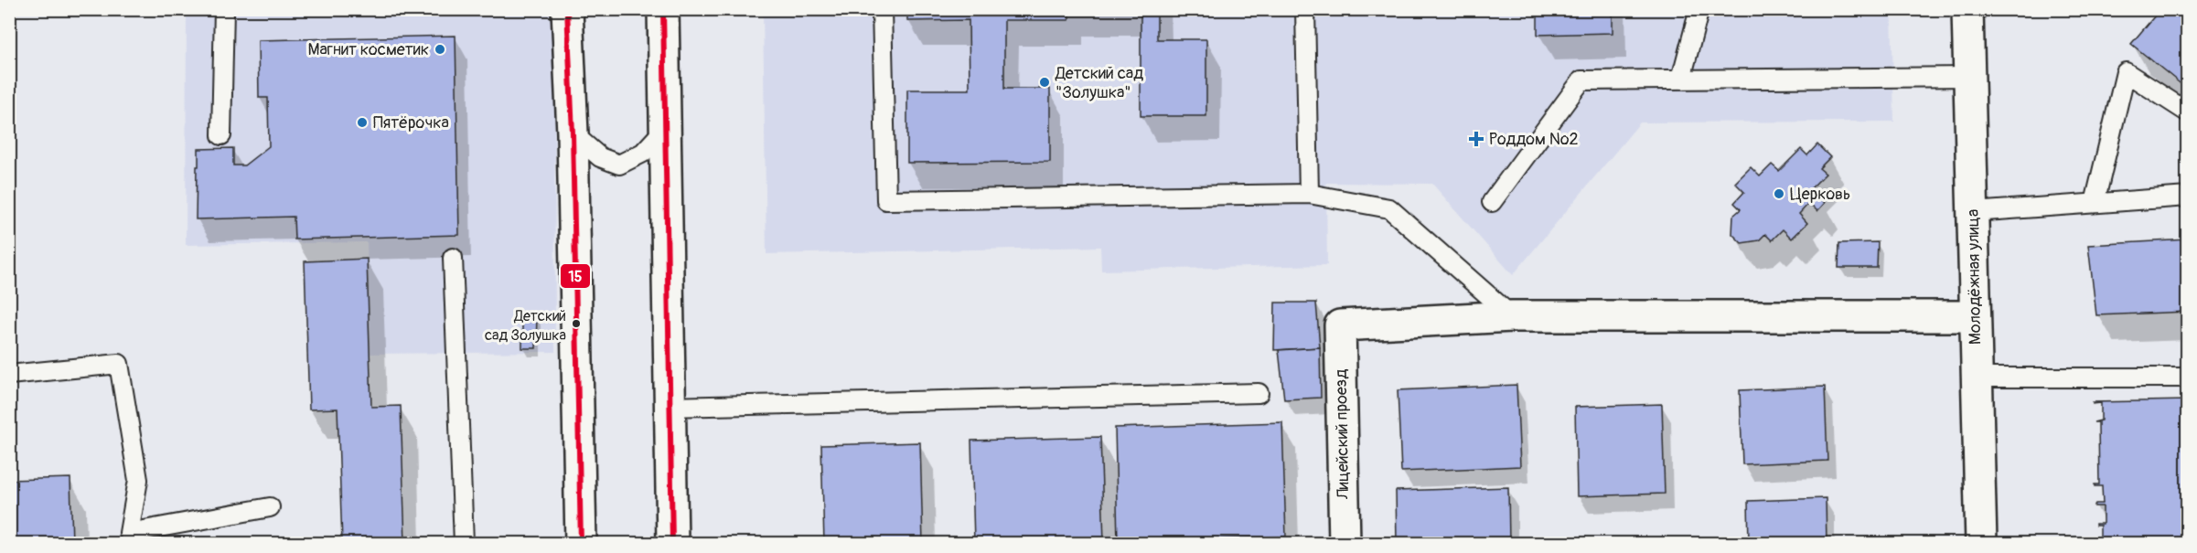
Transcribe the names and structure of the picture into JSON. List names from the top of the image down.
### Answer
{
  "streets": {
    "street": ["Молодёжная улица", "Лицейский проезд"]
  },
  "places": {
    "other": [
      "Магнит косметик",
      "Детский сад \"Золушка\"",
      "Пятёрочка",
      "Церковь",
      "Детский сад Золушка"
    ],
    "health": ["Роддом №2"]
  },
  "lines": ["transit line 15"]
}
